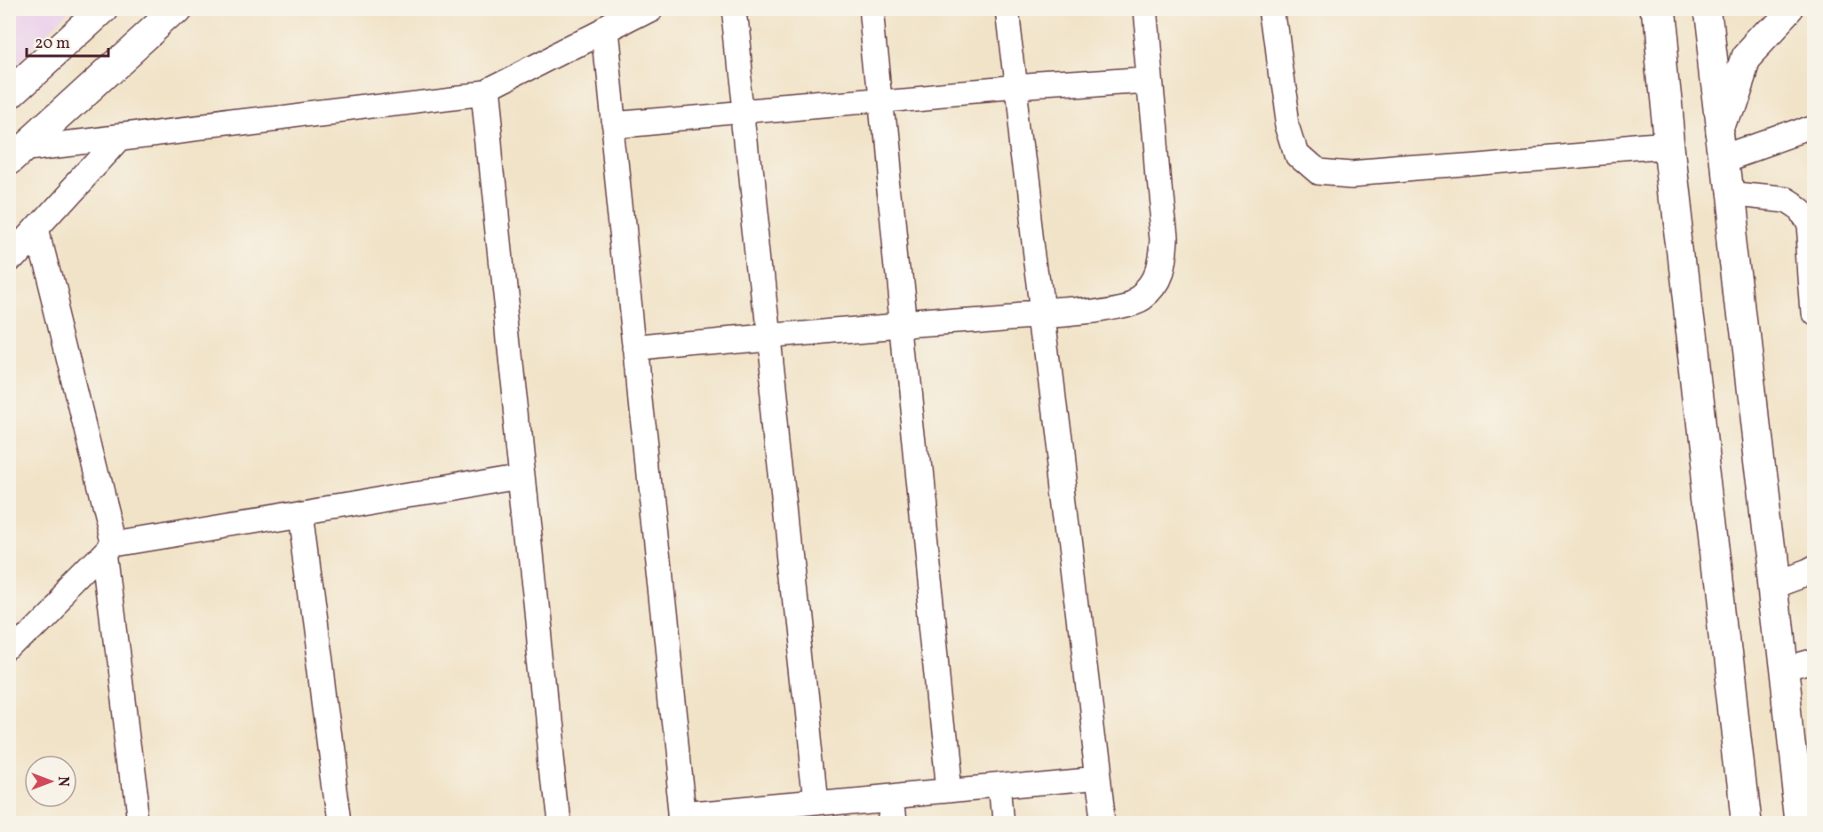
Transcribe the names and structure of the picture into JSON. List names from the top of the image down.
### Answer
{
  "scale_bar": "20 m",
  "north": "right"
}
